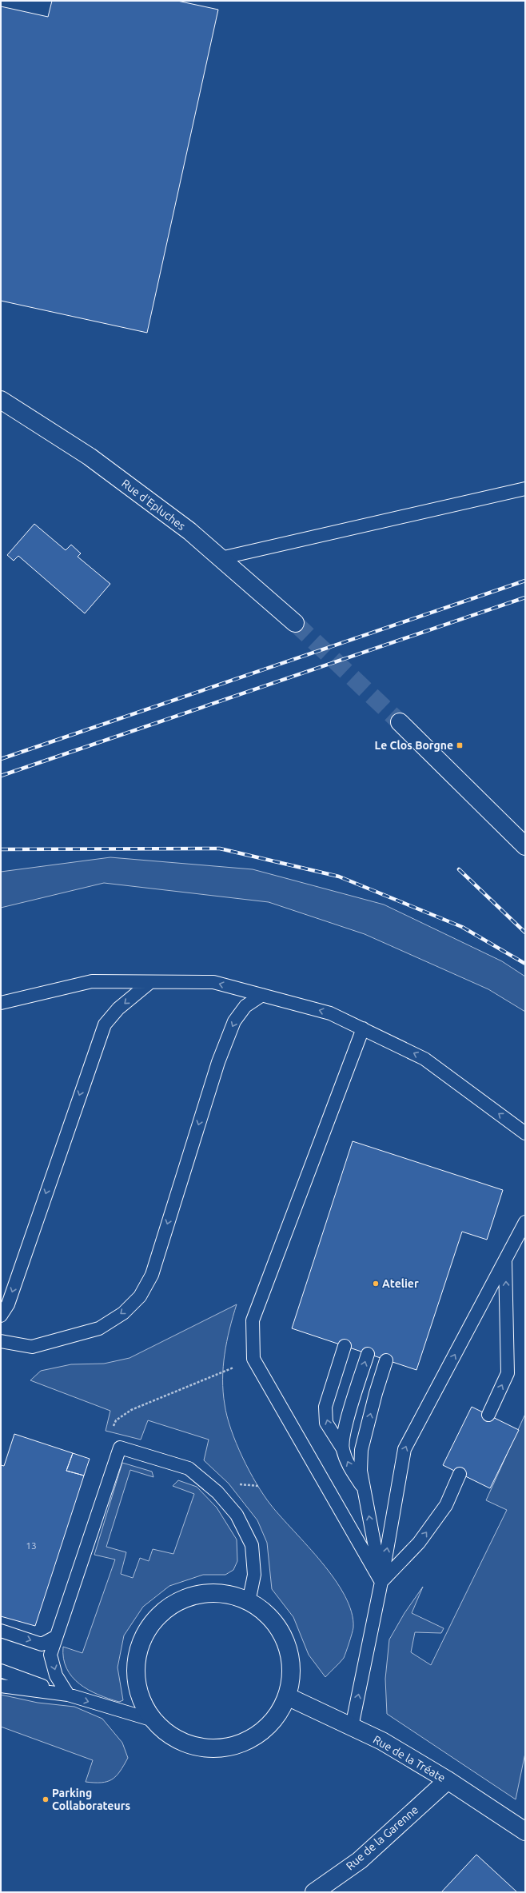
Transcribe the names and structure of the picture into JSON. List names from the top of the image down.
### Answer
{
  "streets": {
    "street": ["Rue d'Epluches", "Rue de la Tréate", "Rue de la Garenne"]
  },
  "crossings": [
    ["Rue de la Tréate", "Rue de la Garenne"]
  ],
  "places": {
    "transit": ["Le Clos Borgne"],
    "other": ["Atelier", "Parking Collaborateurs"]
  },
  "house_numbers": ["13"]
}
